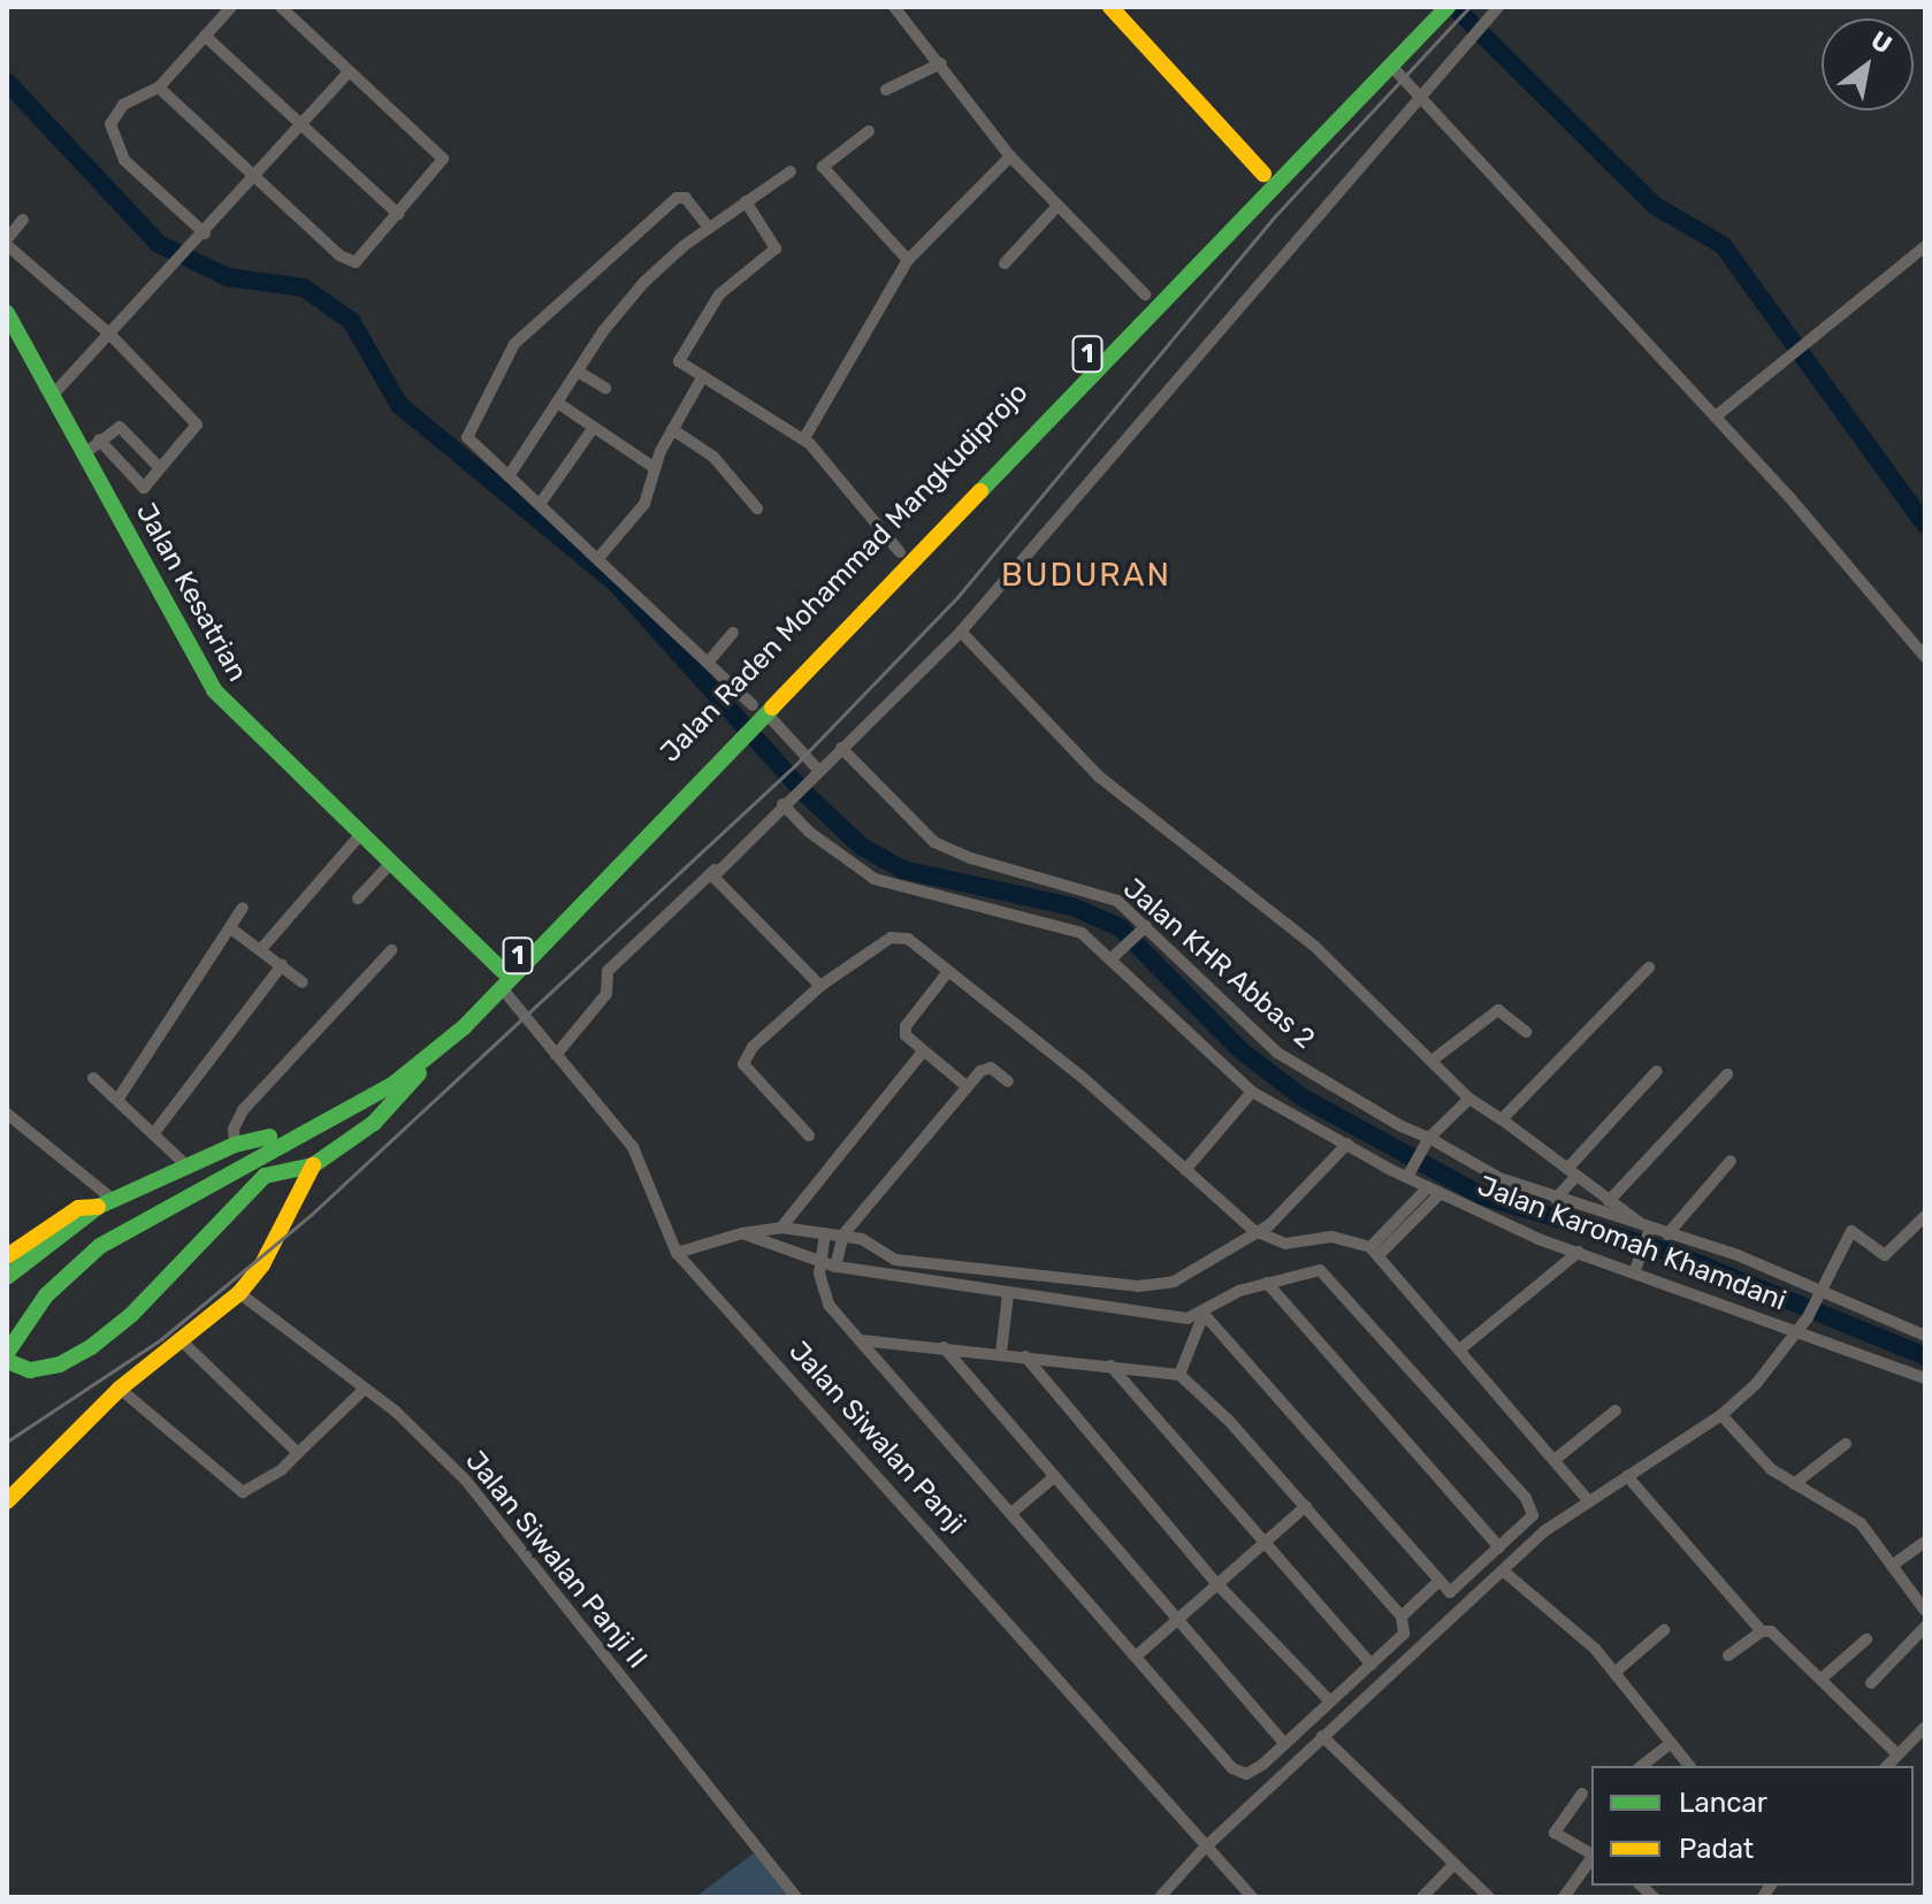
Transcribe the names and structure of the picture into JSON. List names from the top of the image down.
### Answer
{
  "streets": {
    "main road": ["1", "Jalan Raden Mohammad Mangkudiprojo", "Jalan Kesatrian"],
    "street": [
      "Jalan KHR Abbas 2",
      "Jalan Karomah Khamdani",
      "Jalan Siwalan Panji",
      "Jalan Siwalan Panji II"
    ]
  },
  "crossings": [
    ["1", "Jalan Raden Mohammad Mangkudiprojo"],
    ["Jalan Raden Mohammad Mangkudiprojo", "Jalan Kesatrian"],
    ["Jalan Raden Mohammad Mangkudiprojo", "Jalan Siwalan Panji"],
    ["Jalan Raden Mohammad Mangkudiprojo", "Jalan Siwalan Panji II"],
    ["Jalan Kesatrian", "Jalan Siwalan Panji"],
    ["Jalan Karomah Khamdani", "Jalan Siwalan Panji"]
  ],
  "districts": ["BUDURAN"],
  "legend": ["Lancar", "Padat"],
  "north": "top right"
}
